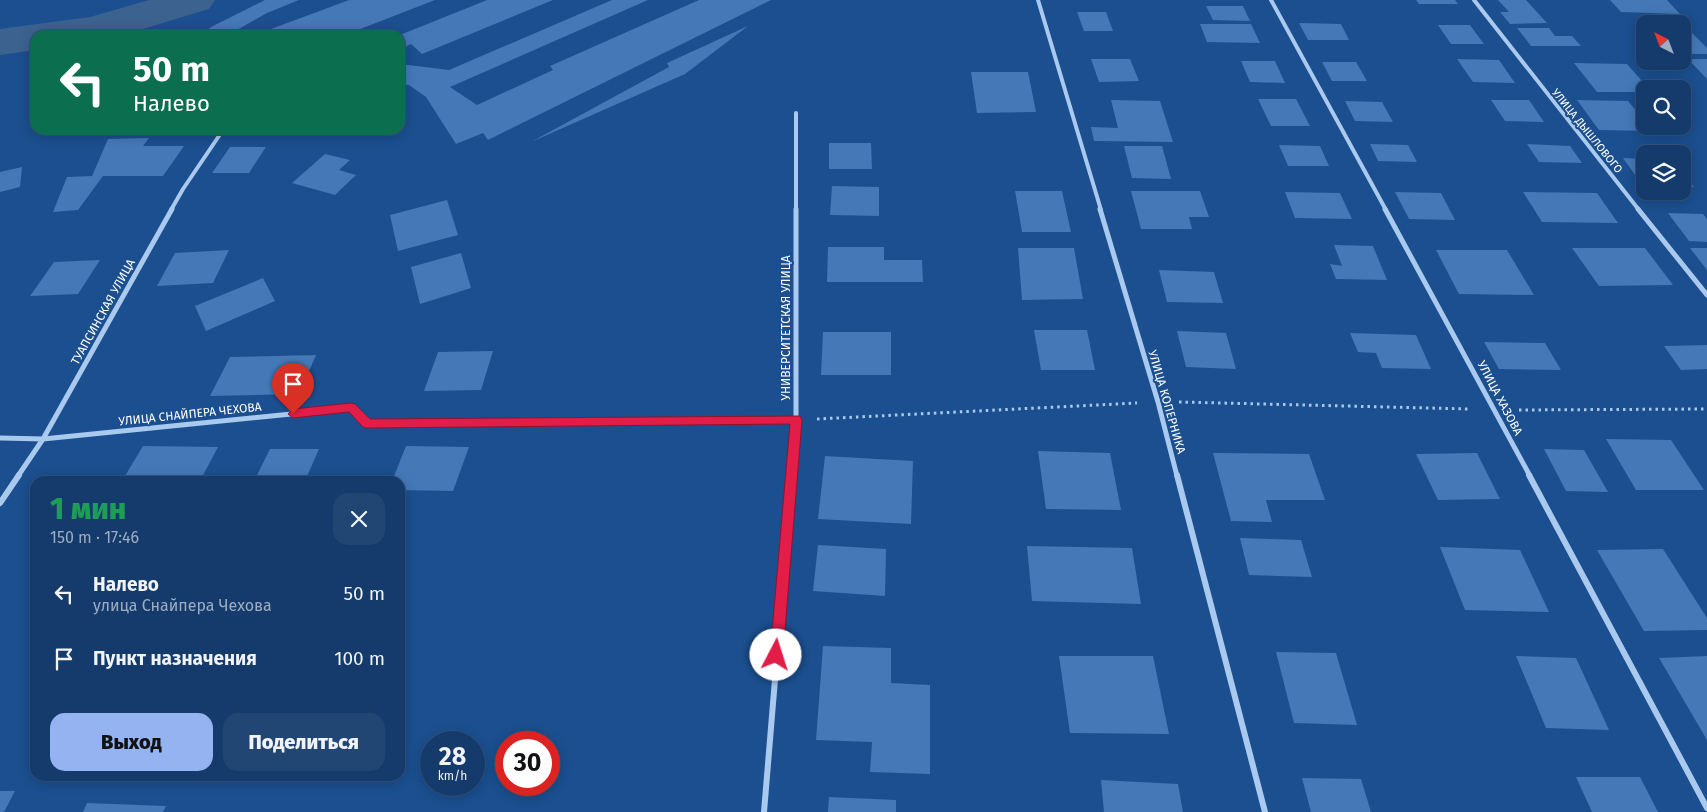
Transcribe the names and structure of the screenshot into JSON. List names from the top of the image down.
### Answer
{
  "streets": {
    "street": [
      "УЛИЦА ДЫШЛОВОГО",
      "ТУАПСИНСКАЯ УЛИЦА",
      "УНИВЕРСИТЕТСКАЯ УЛИЦА",
      "УЛИЦА ХАЗОВА",
      "УЛИЦА КОПЕРНИКА",
      "УЛИЦА СНАЙПЕРА ЧЕХОВА"
    ]
  },
  "crossings": [
    ["ТУАПСИНСКАЯ УЛИЦА", "УЛИЦА СНАЙПЕРА ЧЕХОВА"],
    ["УНИВЕРСИТЕТСКАЯ УЛИЦА", "УЛИЦА СНАЙПЕРА ЧЕХОВА"]
  ],
  "north": "top left",
  "page": {
    "turn": ["50 m", "Налево"],
    "heading": ["1 мин", "150 m · 17:46"],
    "list": [
      {
        "name": "Налево",
        "note": "улица Снайпера Чехова",
        "value": "50 m"
      },
      {
        "name": "Пункт назначения",
        "value": "100 m"
      }
    ],
    "buttons": ["Выход", "Поделиться"],
    "speed": "28 km/h",
    "limit": "30"
  }
}
